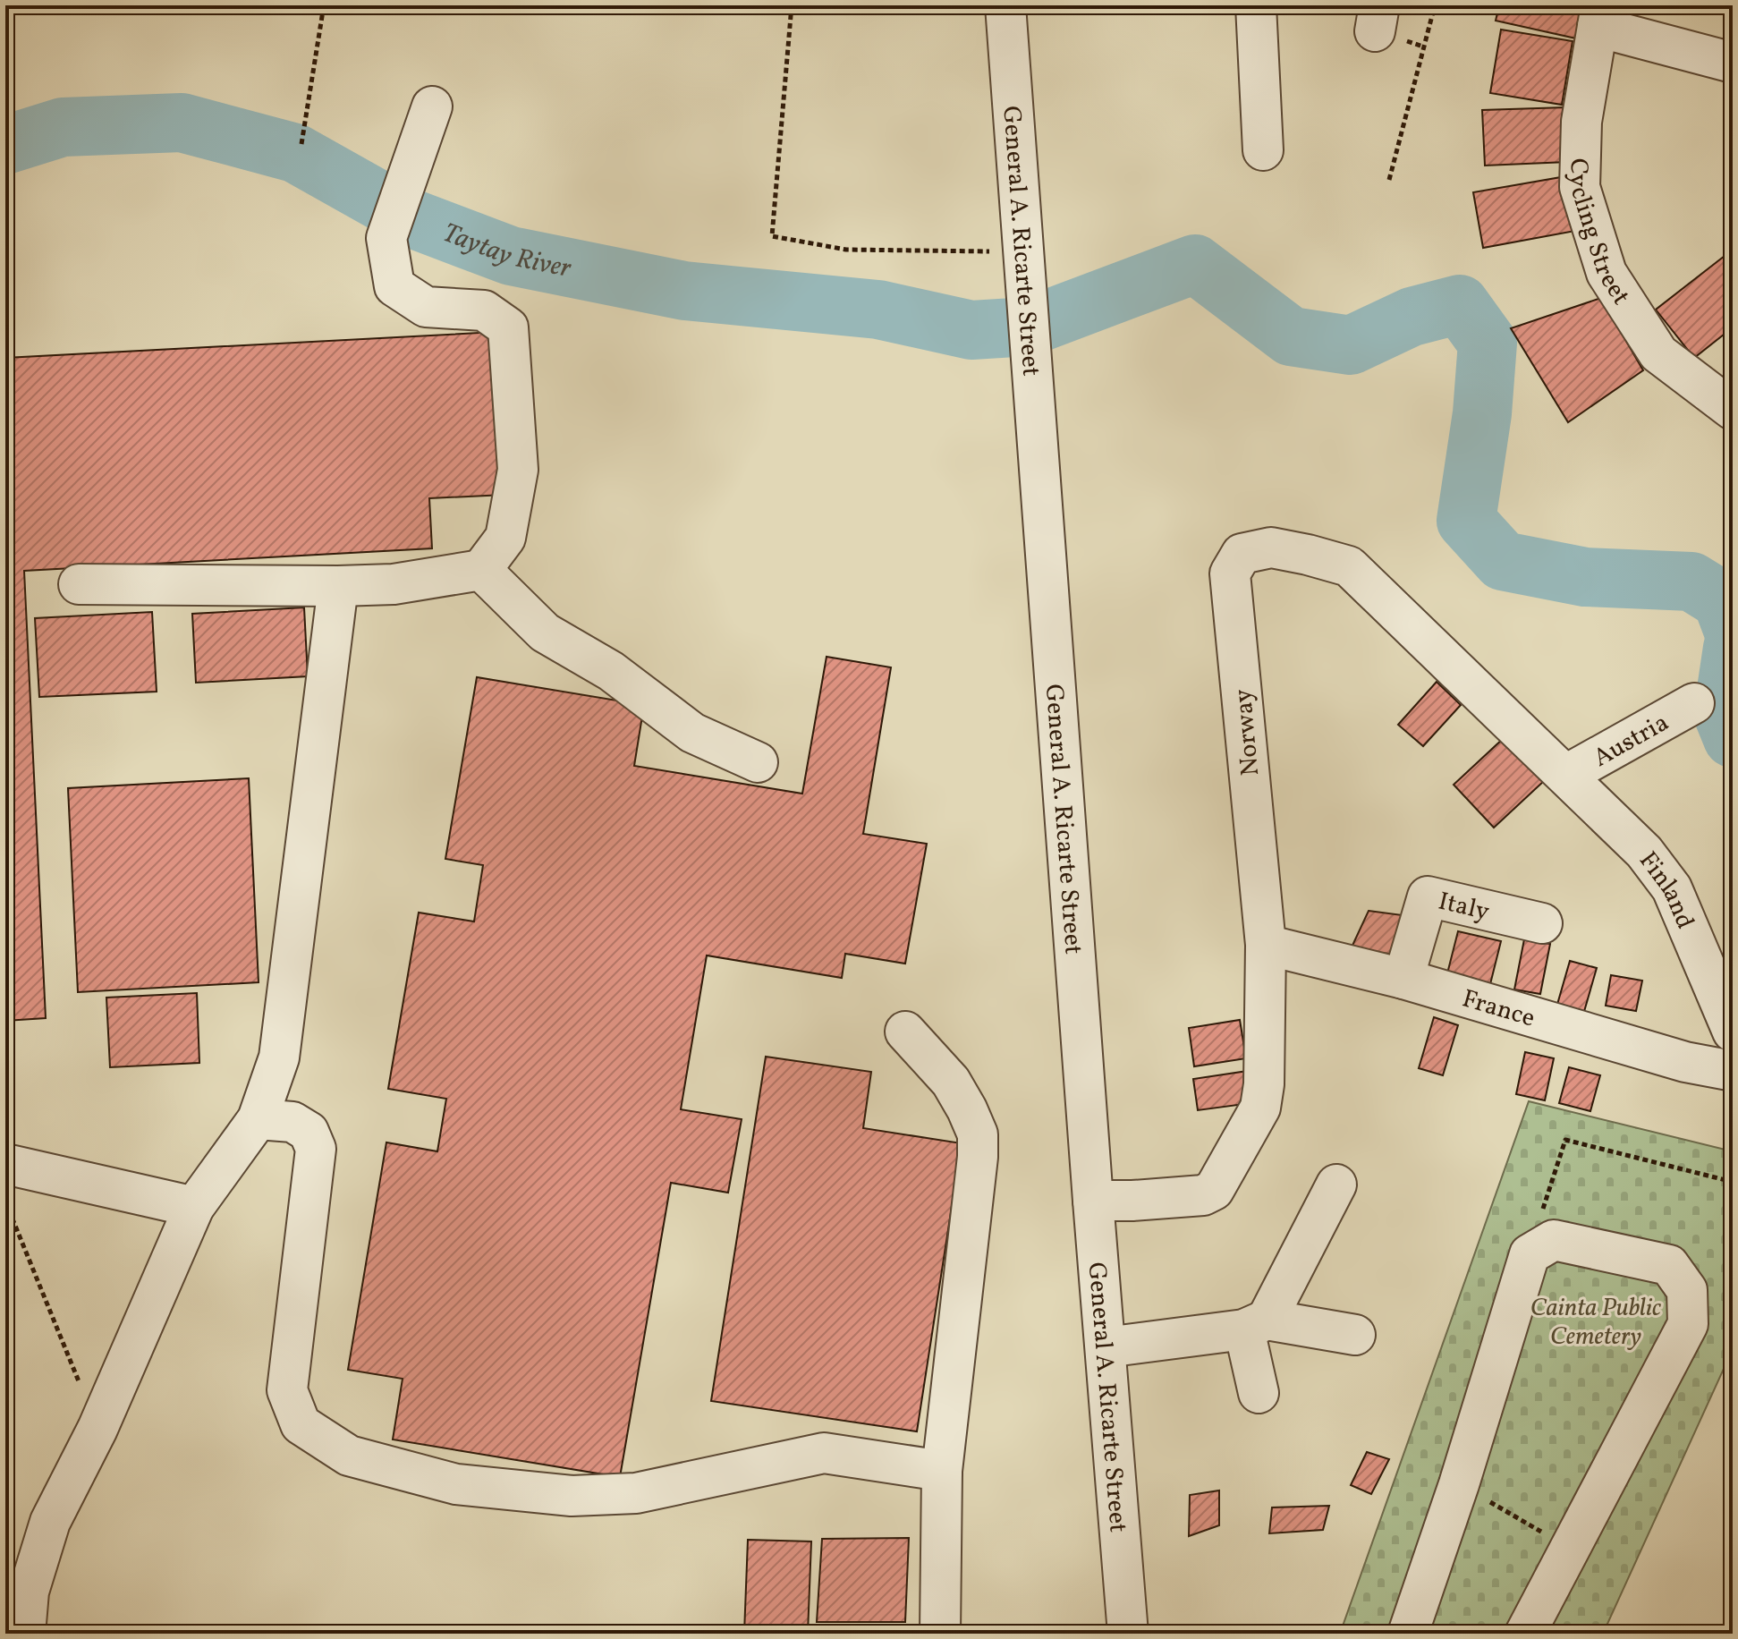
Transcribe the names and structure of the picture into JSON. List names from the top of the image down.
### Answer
{
  "streets": {
    "street": [
      "Cycling Street",
      "General A. Ricarte Street",
      "Norway",
      "Austria",
      "Finland",
      "Italy",
      "France"
    ]
  },
  "crossings": [
    ["General A. Ricarte Street", "Norway"],
    ["Norway", "Austria"],
    ["Norway", "Finland"],
    ["Norway", "France"],
    ["Austria", "Finland"],
    ["Italy", "France"]
  ],
  "water": ["Taytay River"],
  "parks": ["Cainta Public Cemetery"]
}
